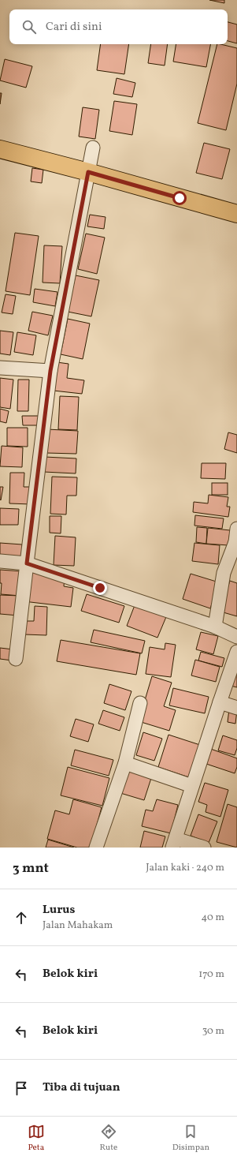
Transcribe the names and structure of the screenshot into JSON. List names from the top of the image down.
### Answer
{
  "page": {
    "search": "Cari di sini",
    "heading": ["3 mnt", "Jalan kaki · 240 m"],
    "list": [
      ["Lurus", "Jalan Mahakam", "40 m"],
      ["Belok kiri", "170 m"],
      ["Belok kiri", "30 m"],
      "Tiba di tujuan"
    ],
    "nav": ["Peta", "Rute", "Disimpan"]
  }
}
